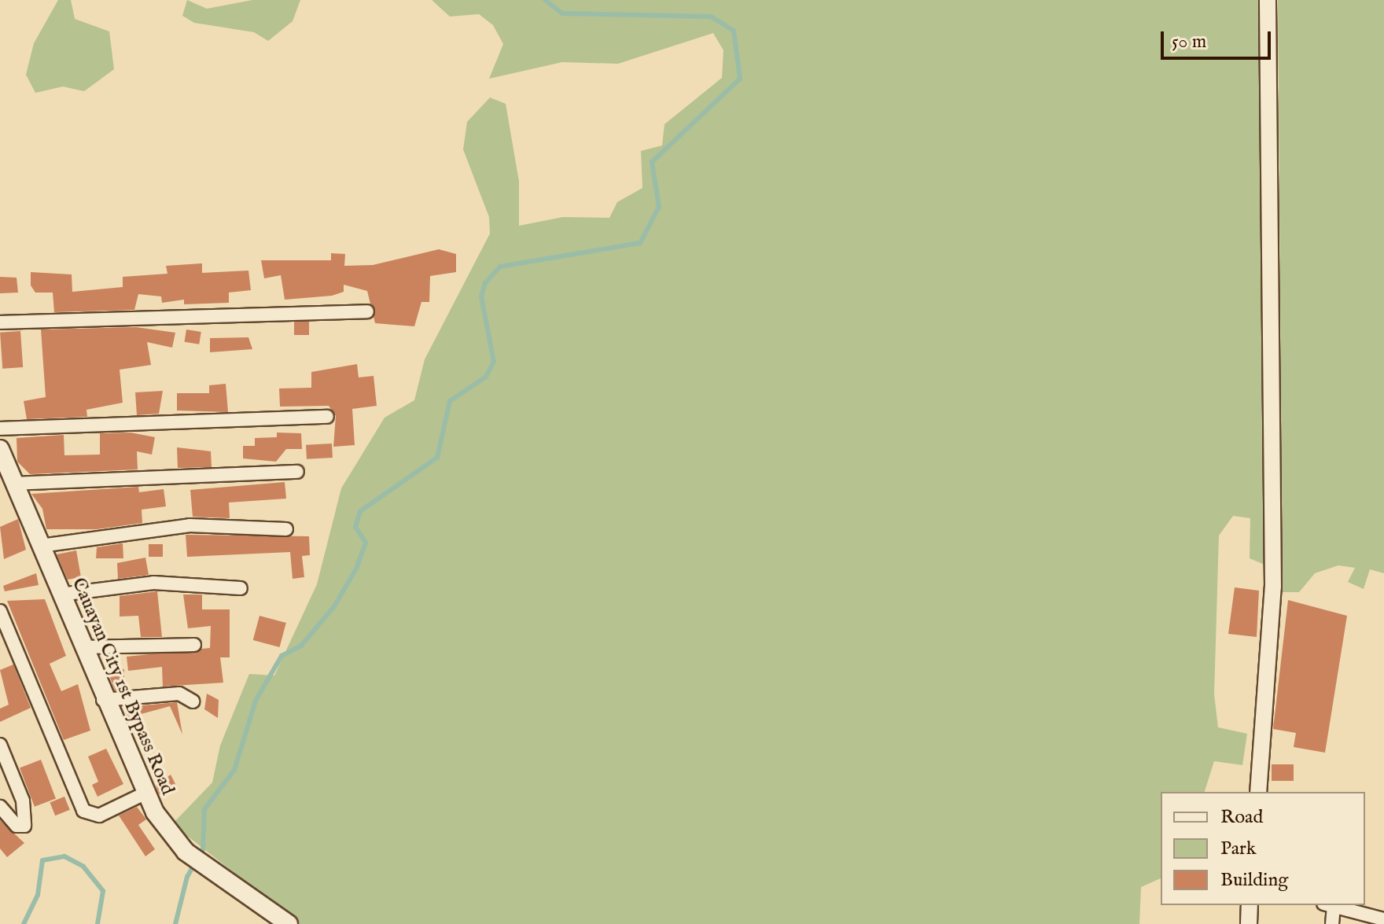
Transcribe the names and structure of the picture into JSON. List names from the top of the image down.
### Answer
{
  "streets": {
    "main road": ["Cauayan City 1st Bypass Road"]
  },
  "legend": ["Road", "Park", "Building"],
  "scale_bar": "50 m"
}
